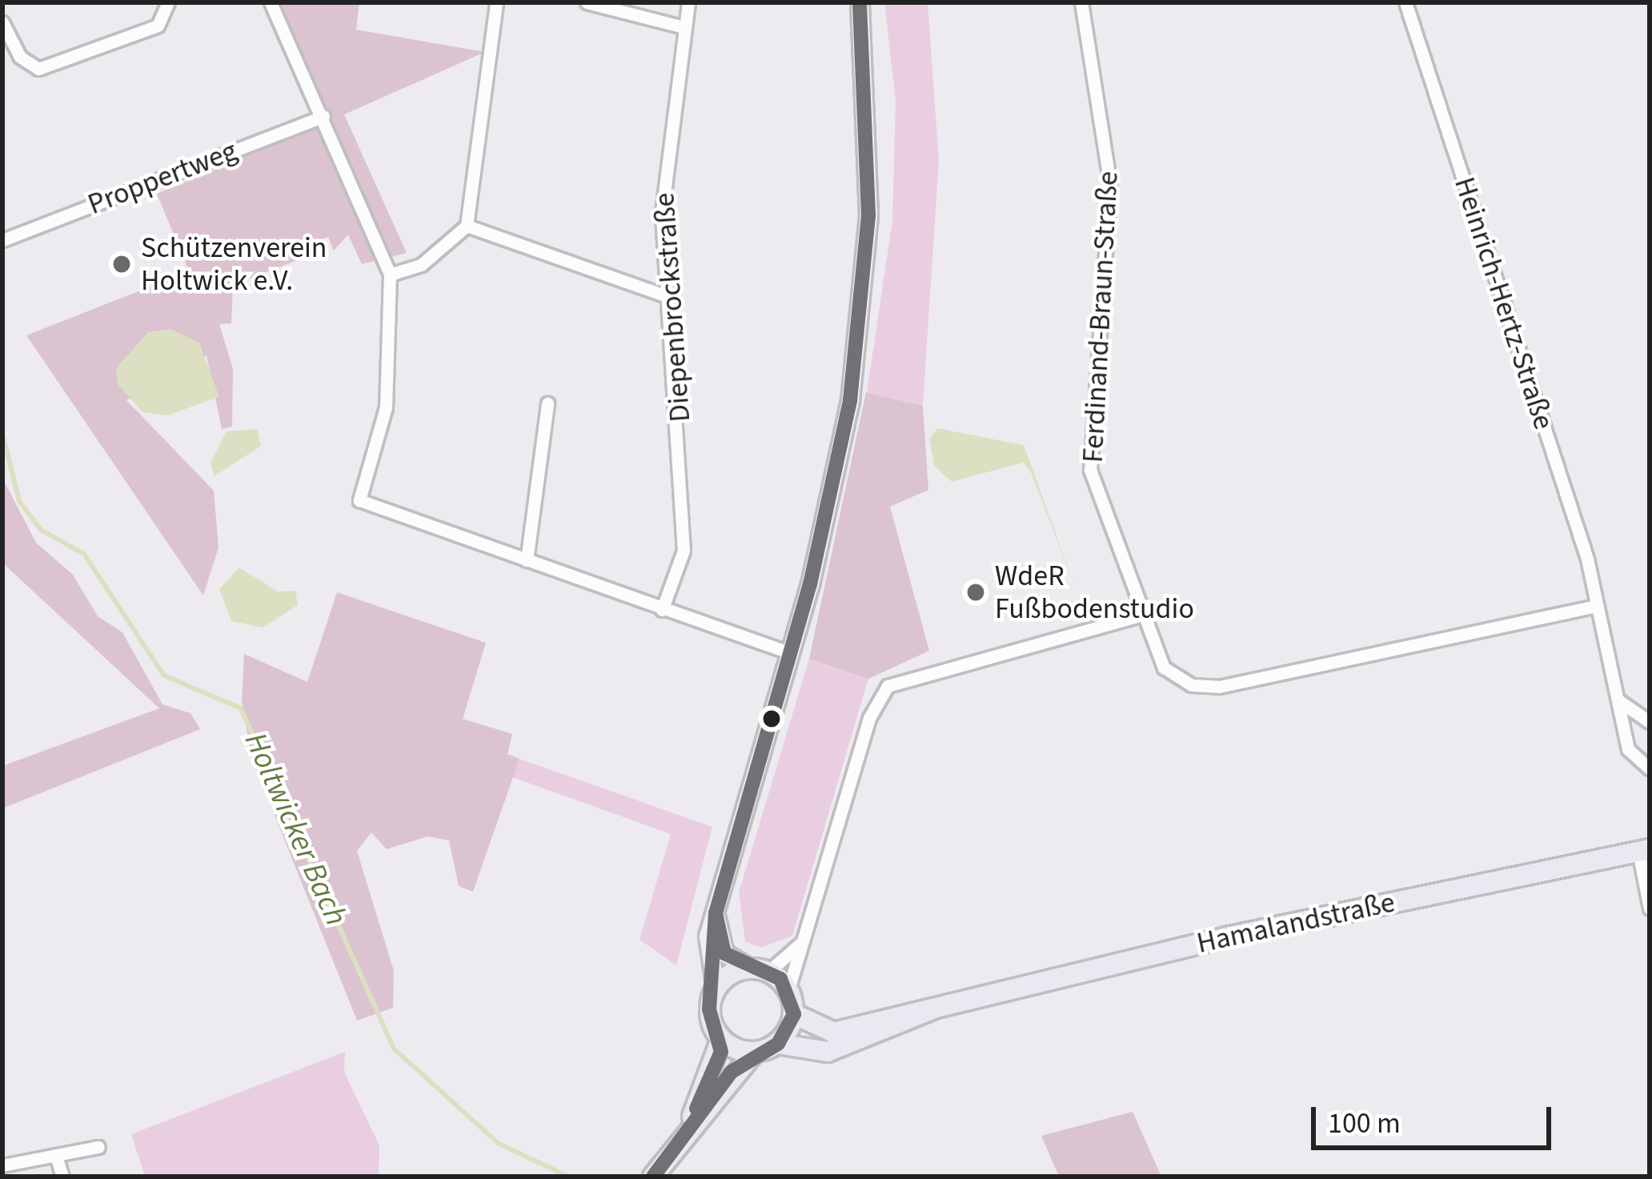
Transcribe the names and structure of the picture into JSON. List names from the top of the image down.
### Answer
{
  "streets": {
    "main road": ["Hamalandstraße"],
    "street": [
      "Proppertweg",
      "Heinrich-Hertz-Straße",
      "Diepenbrockstraße",
      "Ferdinand-Braun-Straße"
    ]
  },
  "water": ["Holtwicker Bach"],
  "places": ["Schützenverein Holtwick e.V.", "WdeR Fußbodenstudio"],
  "scale_bar": "100 m"
}
